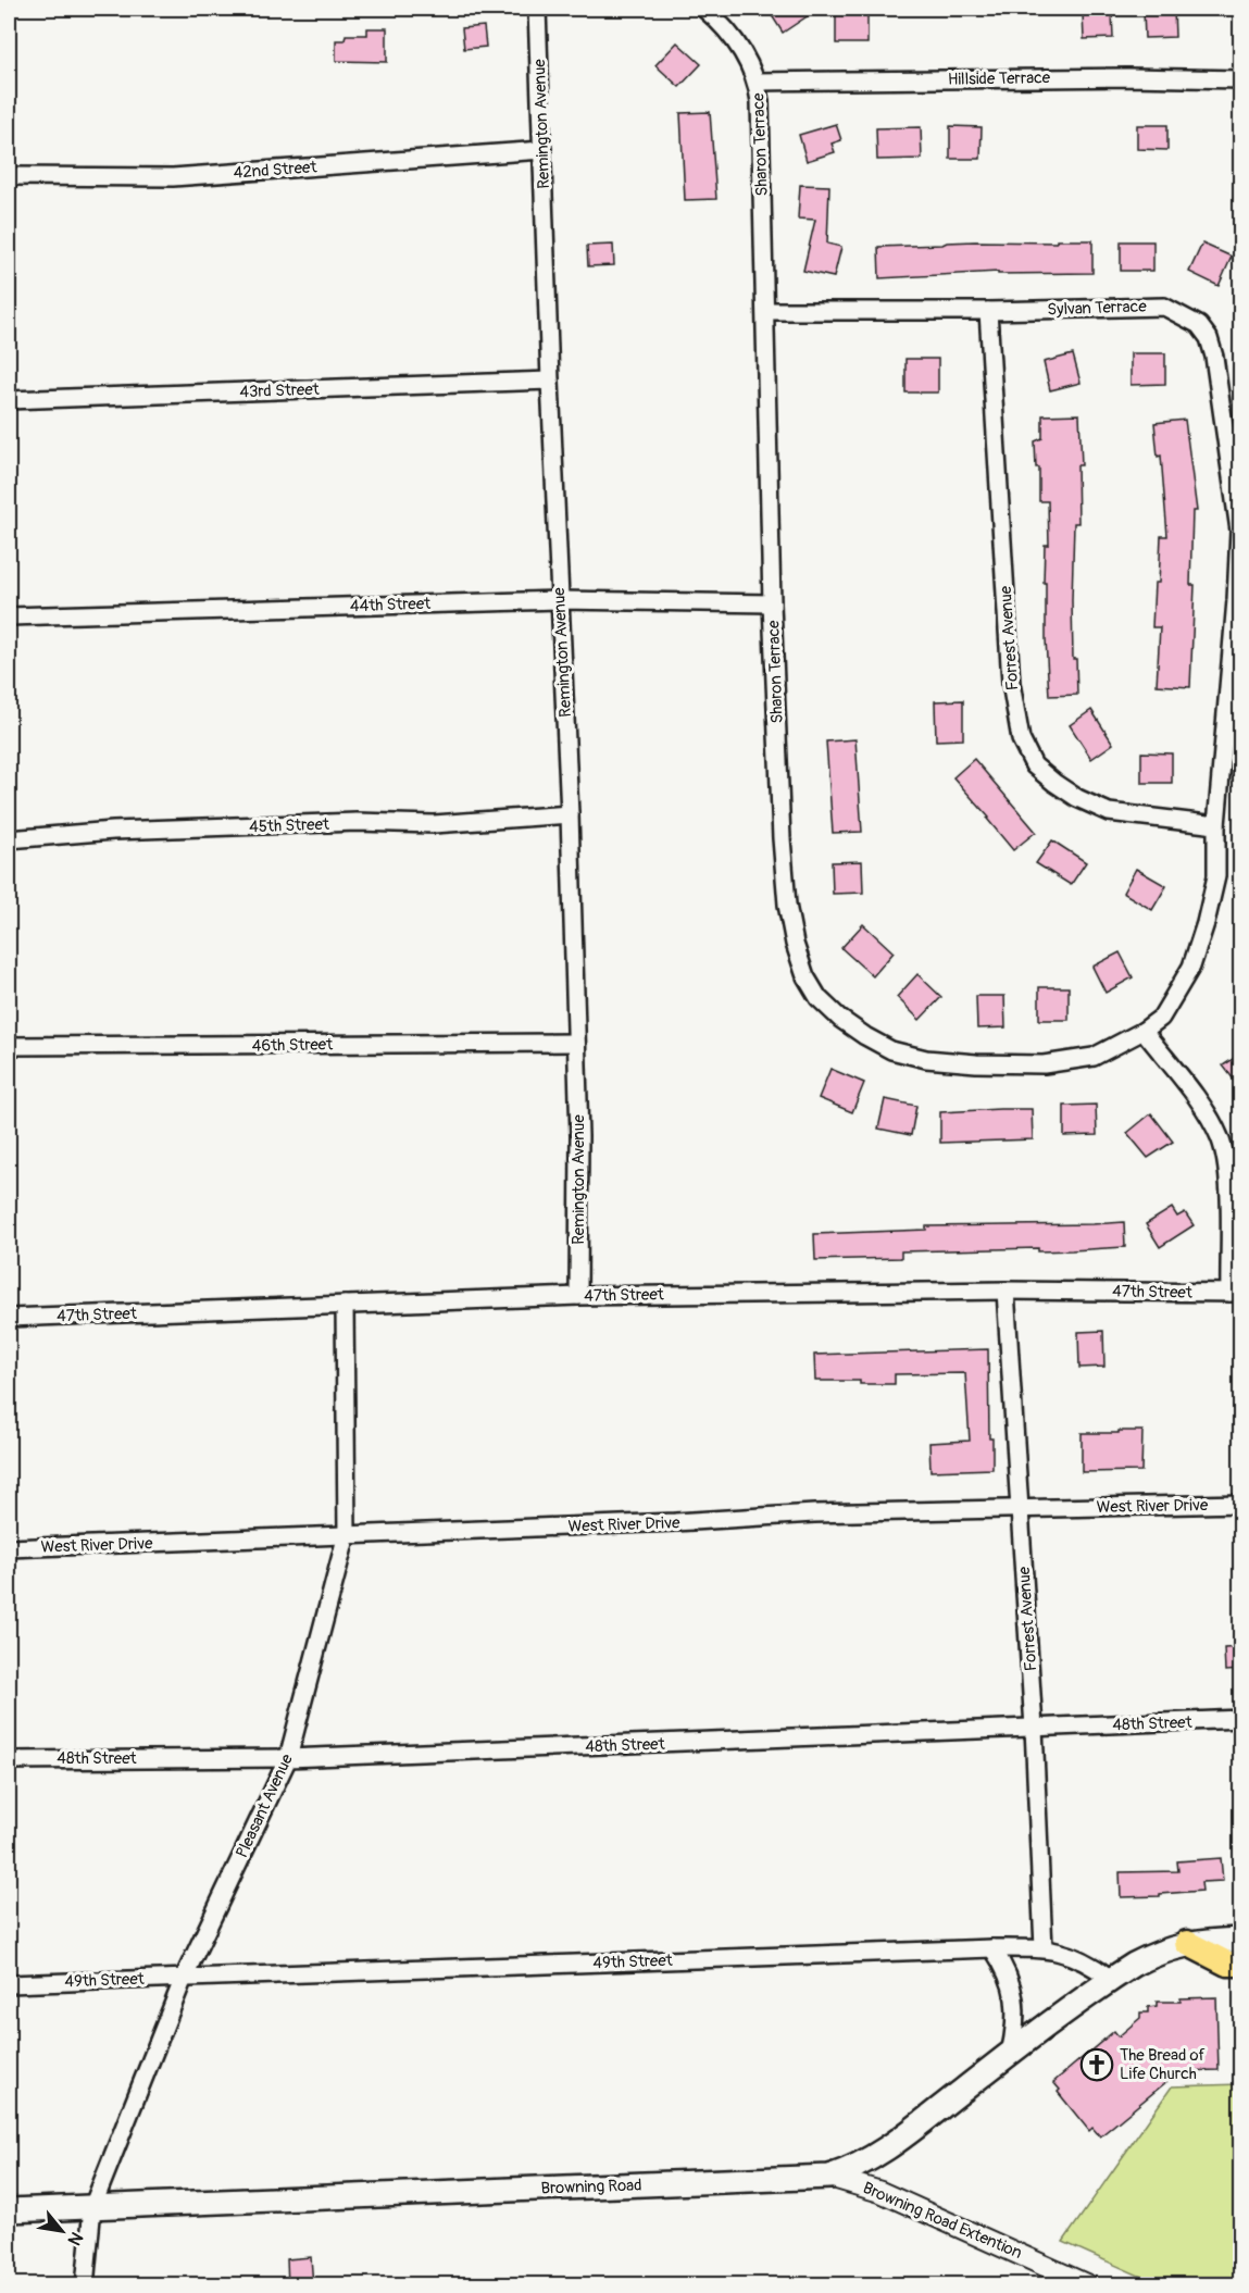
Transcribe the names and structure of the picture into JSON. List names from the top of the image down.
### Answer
{
  "streets": {
    "main road": ["Browning Road"],
    "street": [
      "Hillside Terrace",
      "Remington Avenue",
      "Sharon Terrace",
      "42nd Street",
      "Sylvan Terrace",
      "43rd Street",
      "44th Street",
      "Forrest Avenue",
      "45th Street",
      "46th Street",
      "47th Street",
      "West River Drive",
      "48th Street",
      "Pleasant Avenue",
      "49th Street",
      "Browning Road Extention"
    ]
  },
  "crossings": [
    ["Hillside Terrace", "Sharon Terrace"],
    ["Remington Avenue", "42nd Street"],
    ["Remington Avenue", "43rd Street"],
    ["Remington Avenue", "44th Street"],
    ["Remington Avenue", "45th Street"],
    ["Remington Avenue", "46th Street"],
    ["Remington Avenue", "47th Street"],
    ["Sharon Terrace", "Sylvan Terrace"],
    ["Sharon Terrace", "44th Street"],
    ["Sylvan Terrace", "Forrest Avenue"],
    ["Forrest Avenue", "47th Street"],
    ["Forrest Avenue", "West River Drive"],
    ["Forrest Avenue", "48th Street"],
    ["Forrest Avenue", "49th Street"],
    ["47th Street", "Pleasant Avenue"],
    ["West River Drive", "Pleasant Avenue"],
    ["48th Street", "Pleasant Avenue"],
    ["Pleasant Avenue", "49th Street"],
    ["Pleasant Avenue", "Browning Road"],
    ["49th Street", "Browning Road"],
    ["Browning Road", "Browning Road Extention"]
  ],
  "places": {
    "church": ["The Bread of Life Church"]
  },
  "north": "bottom right"
}
